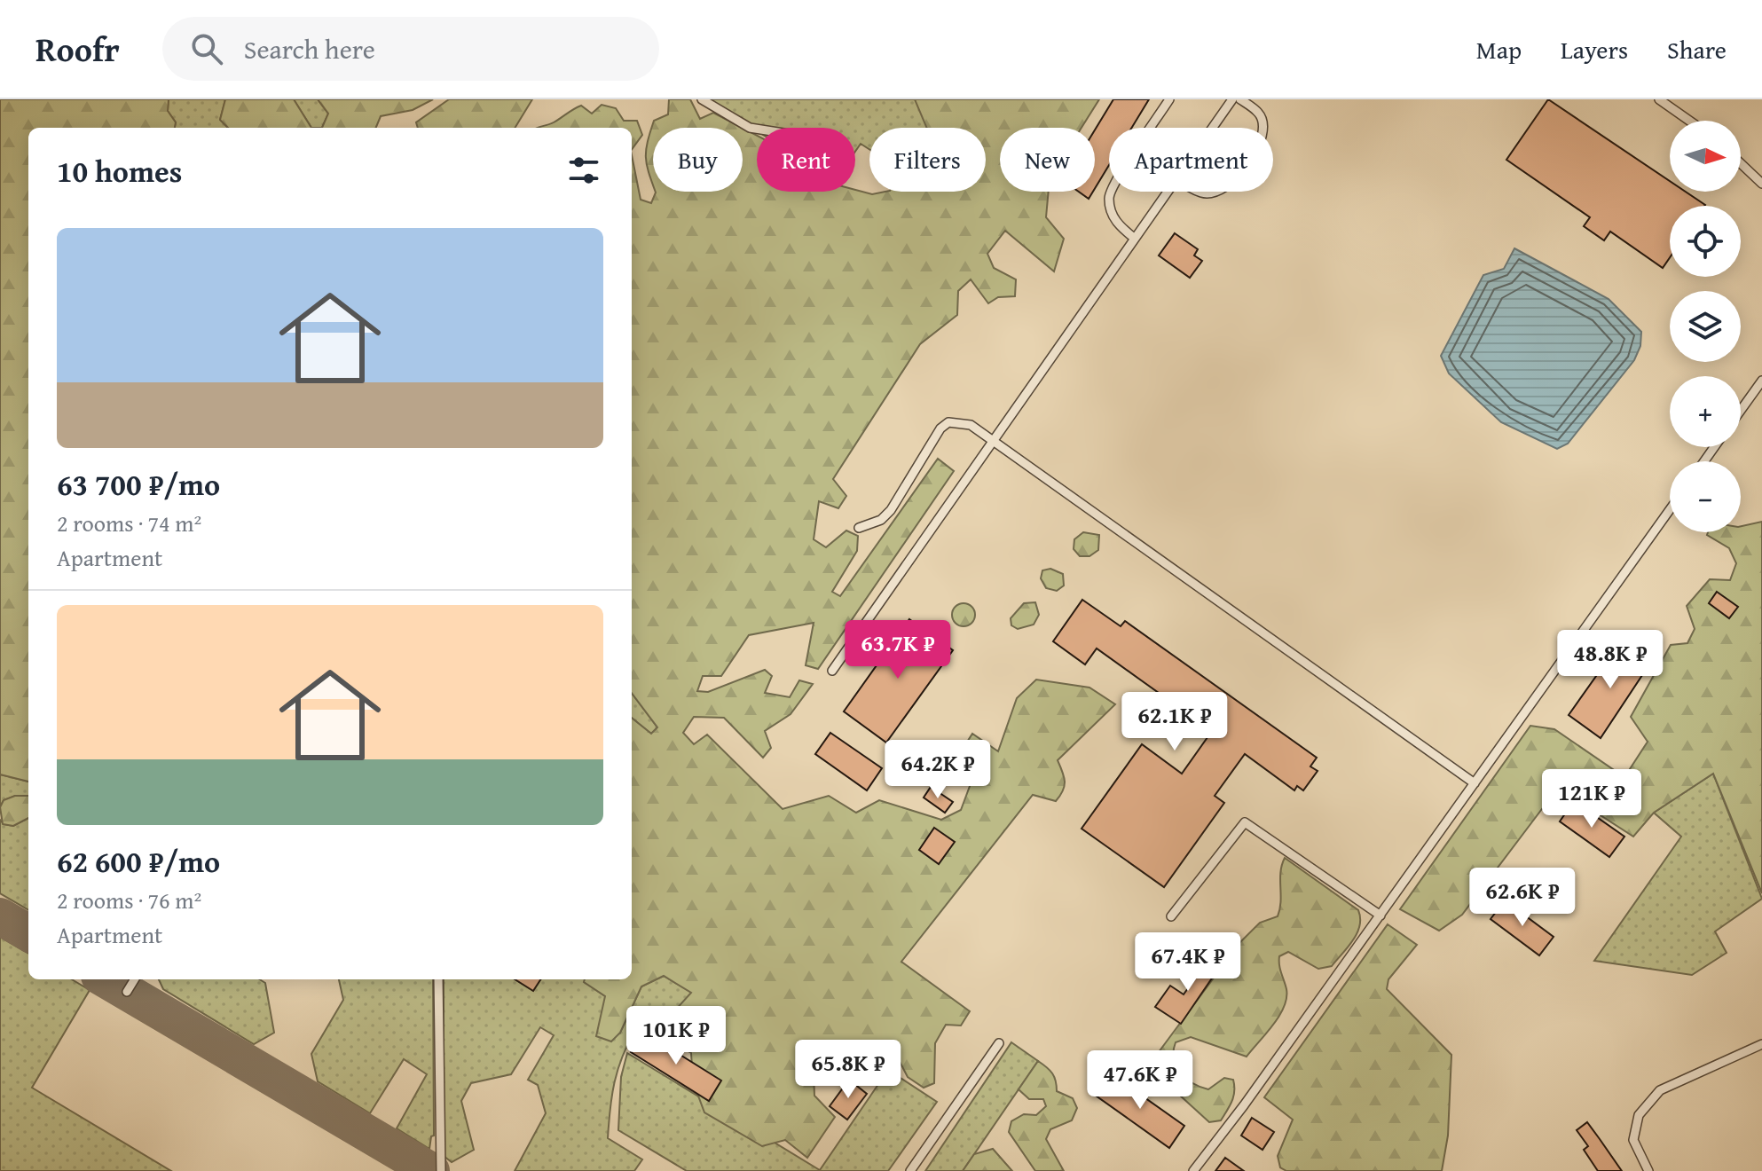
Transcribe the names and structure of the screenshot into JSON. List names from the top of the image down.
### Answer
{
  "north": "right",
  "page": {
    "header": "Roofr",
    "search": "Search here",
    "nav": ["Map", "Layers", "Share"],
    "map_buttons": ["+", "−"],
    "chip": [
      "Buy",
      "Rent",
      "Filters",
      "New",
      "Apartment"
    ],
    "heading": "10 homes",
    "list": [
      {
        "name": "63 700 ₽/mo",
        "note": "2 rooms · 74 m² · Apartment"
      },
      {
        "name": "62 600 ₽/mo",
        "note": "2 rooms · 76 m² · Apartment"
      }
    ],
    "price": [
      "63.7K ₽",
      "48.8K ₽",
      "62.1K ₽",
      "64.2K ₽",
      "121K ₽",
      "62.6K ₽",
      "67.4K ₽",
      "101K ₽",
      "65.8K ₽",
      "47.6K ₽"
    ]
  }
}
